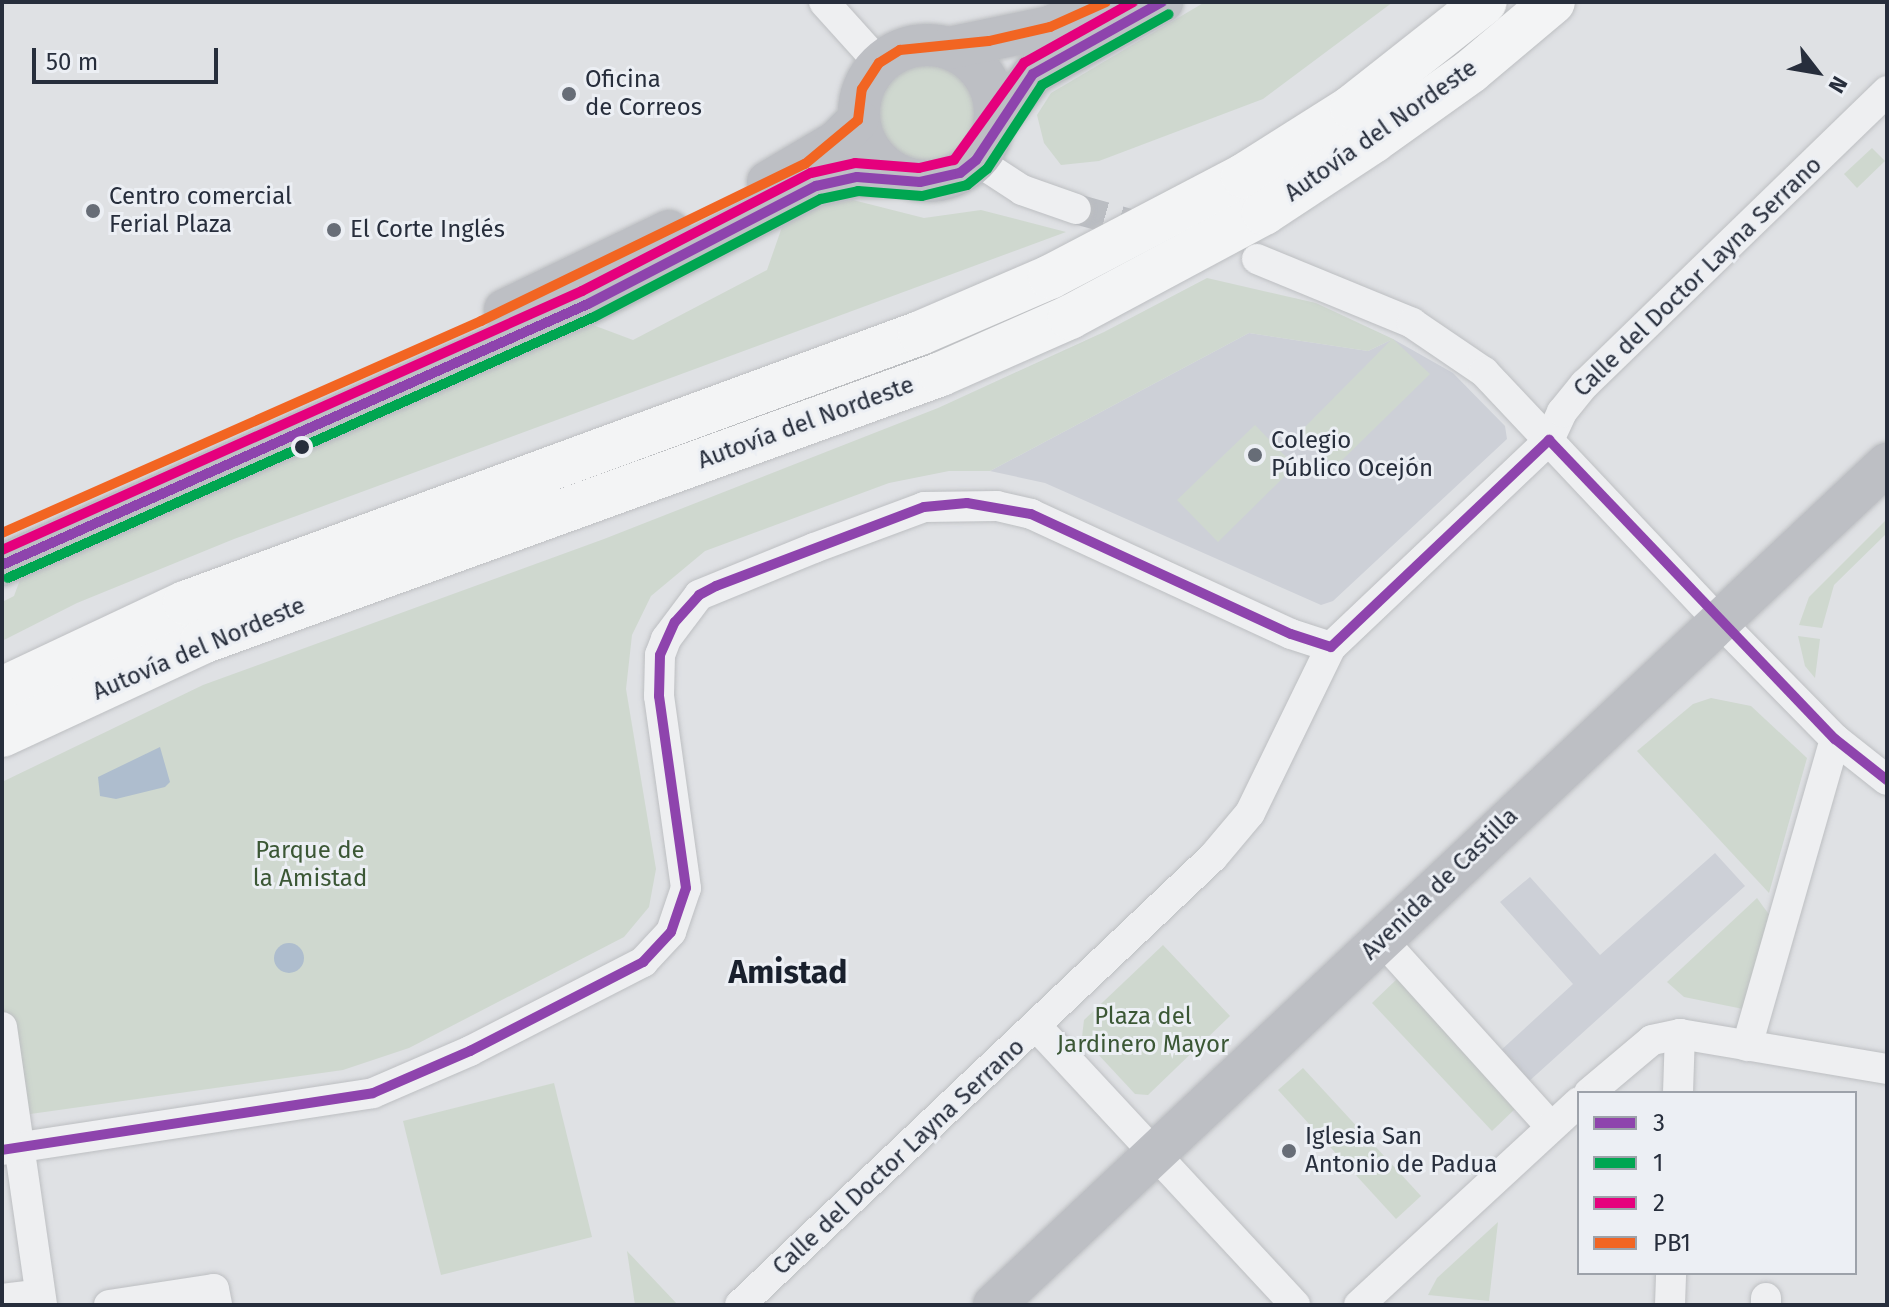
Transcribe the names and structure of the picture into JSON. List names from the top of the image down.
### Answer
{
  "streets": {
    "highway": ["Autovía del Nordeste"],
    "street": ["Calle del Doctor Layna Serrano", "Avenida de Castilla"]
  },
  "districts": ["Amistad"],
  "parks": ["Parque de la Amistad", "Plaza del Jardinero Mayor"],
  "places": [
    "Oficina de Correos",
    "Centro comercial Ferial Plaza",
    "El Corte Inglés",
    "Colegio Público Ocejón",
    "Iglesia San Antonio de Padua"
  ],
  "lines": [
    "transit line 3",
    "transit line 2",
    "transit line PB1",
    "transit line 1"
  ],
  "legend": [
    "3",
    "1",
    "2",
    "PB1"
  ],
  "scale_bar": "50 m",
  "north": "bottom right"
}
